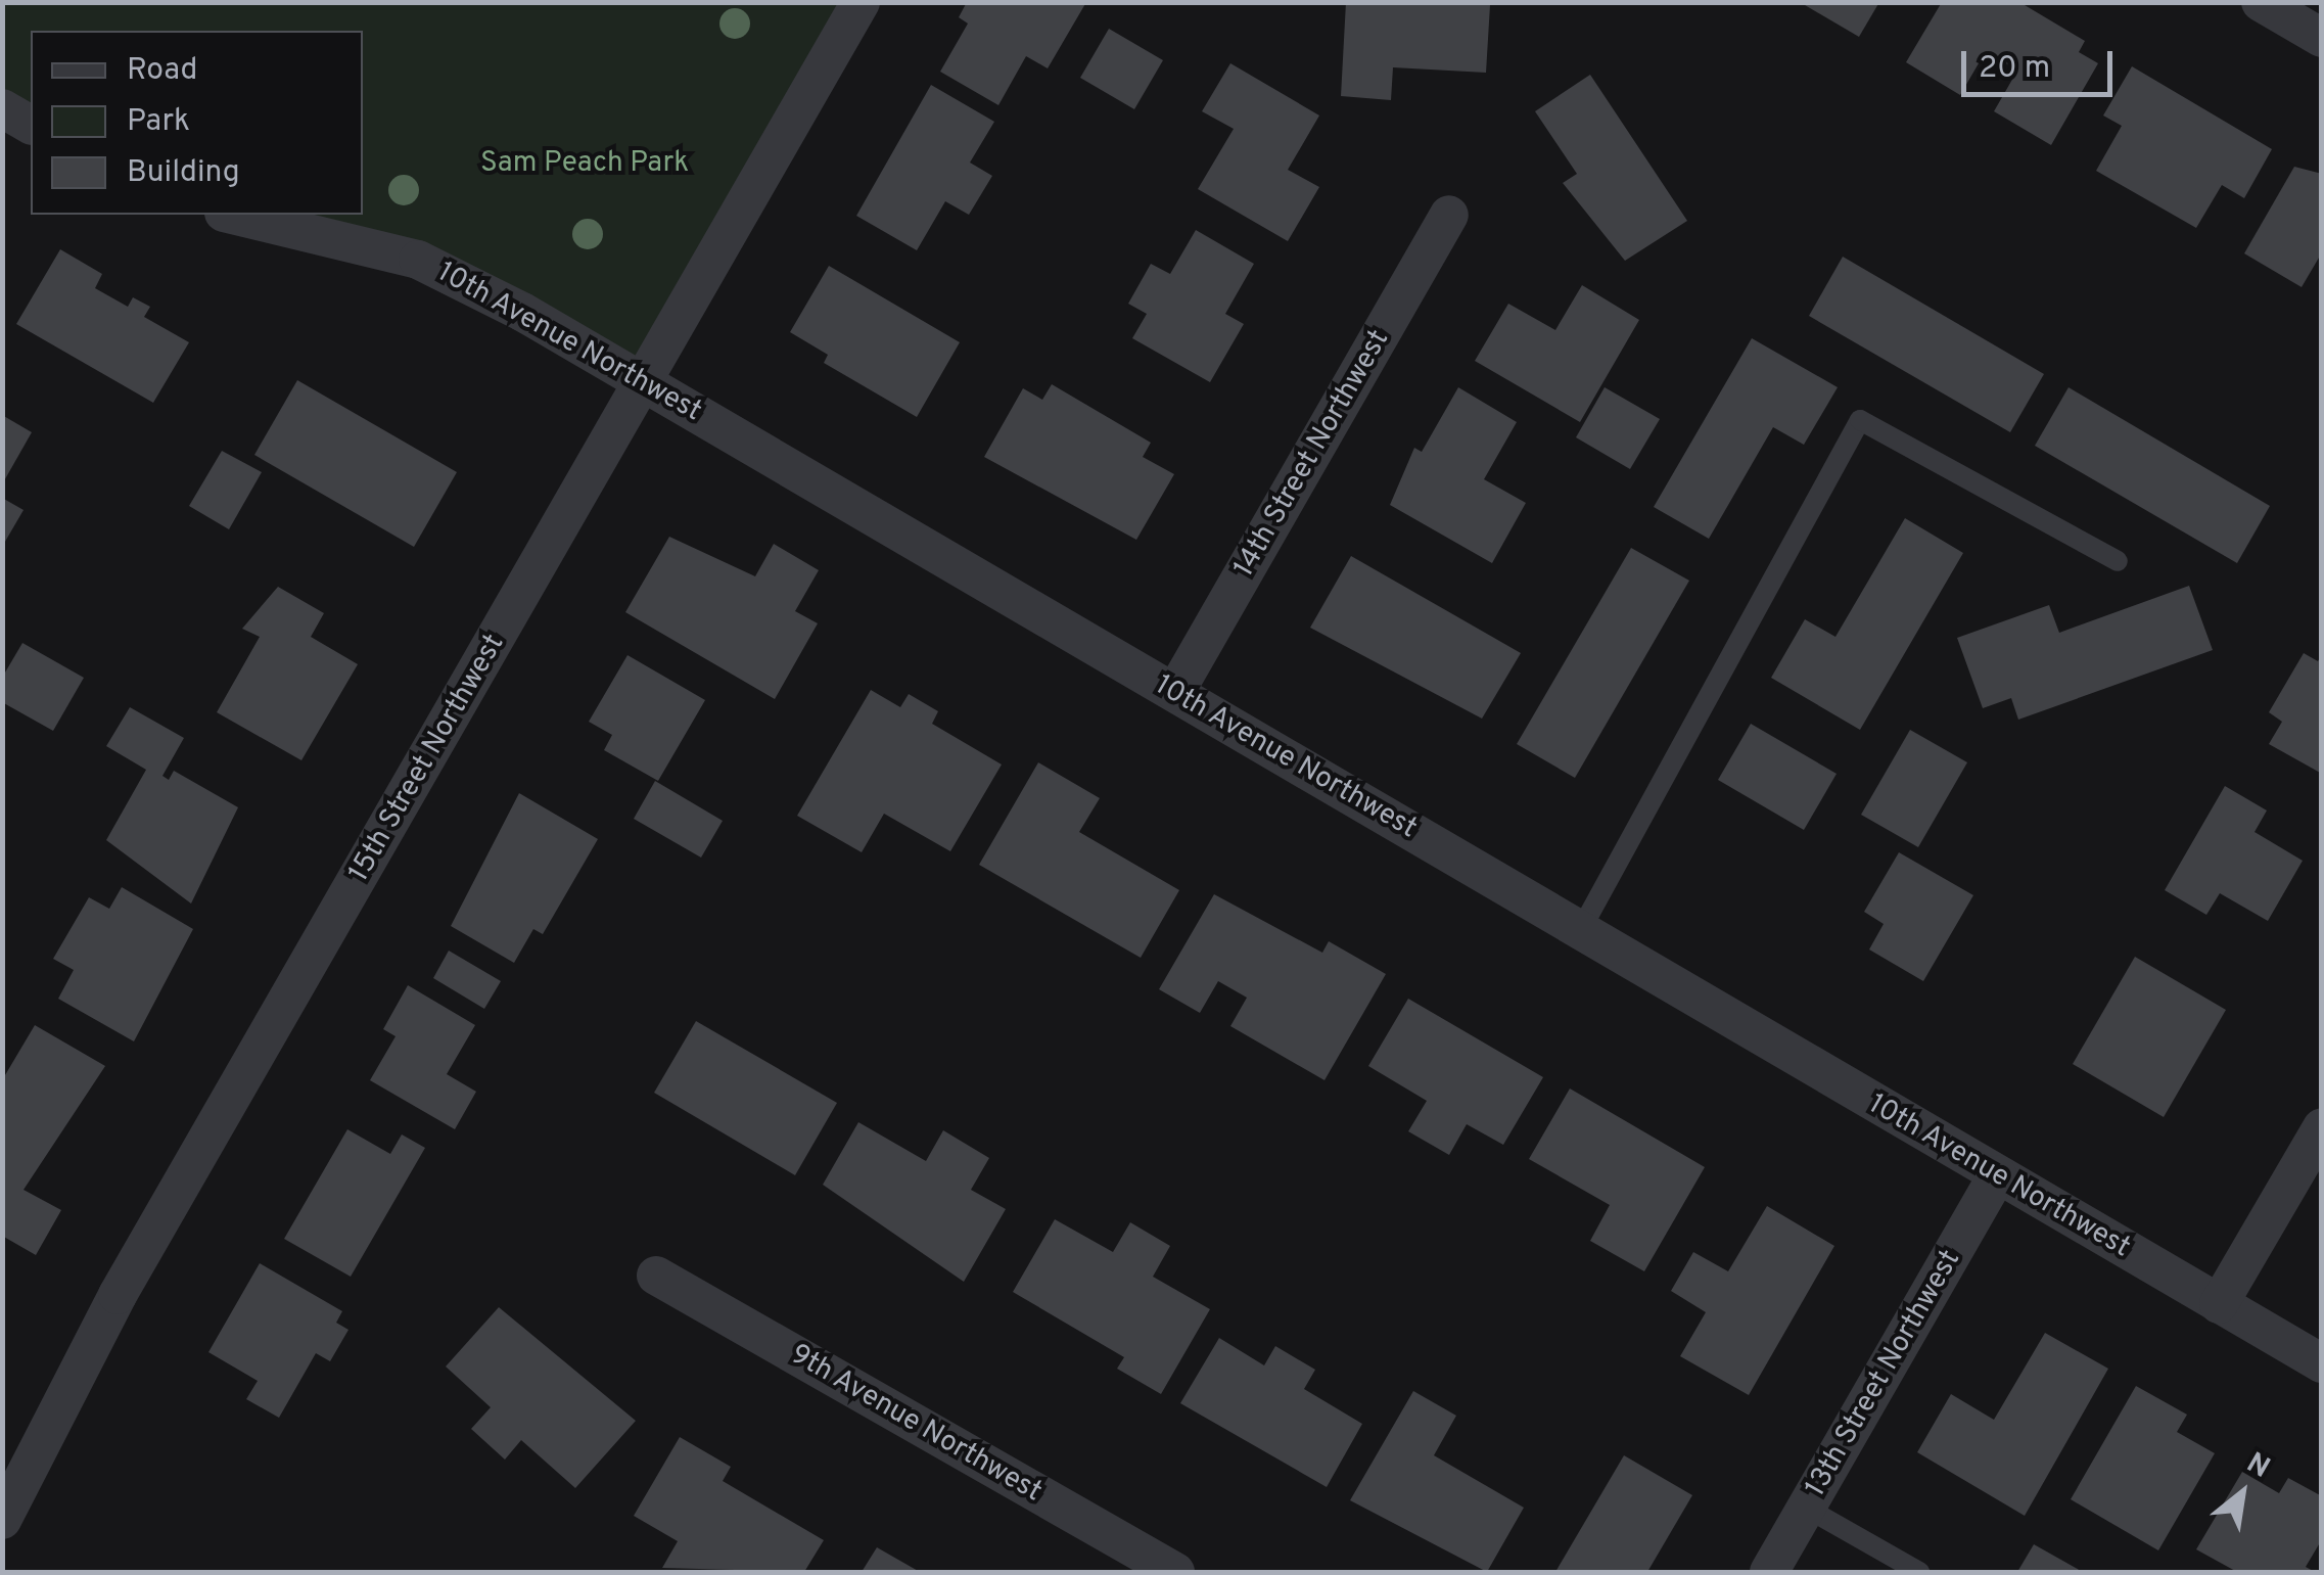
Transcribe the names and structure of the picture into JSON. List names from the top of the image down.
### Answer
{
  "streets": {
    "street": [
      "10th Avenue Northwest",
      "14th Street Northwest",
      "15th Street Northwest",
      "13th Street Northwest",
      "9th Avenue Northwest"
    ]
  },
  "crossings": [
    ["10th Avenue Northwest", "14th Street Northwest"],
    ["10th Avenue Northwest", "15th Street Northwest"],
    ["10th Avenue Northwest", "13th Street Northwest"]
  ],
  "parks": ["Sam Peach Park"],
  "legend": ["Road", "Park", "Building"],
  "scale_bar": "20 m",
  "north": "top right"
}
